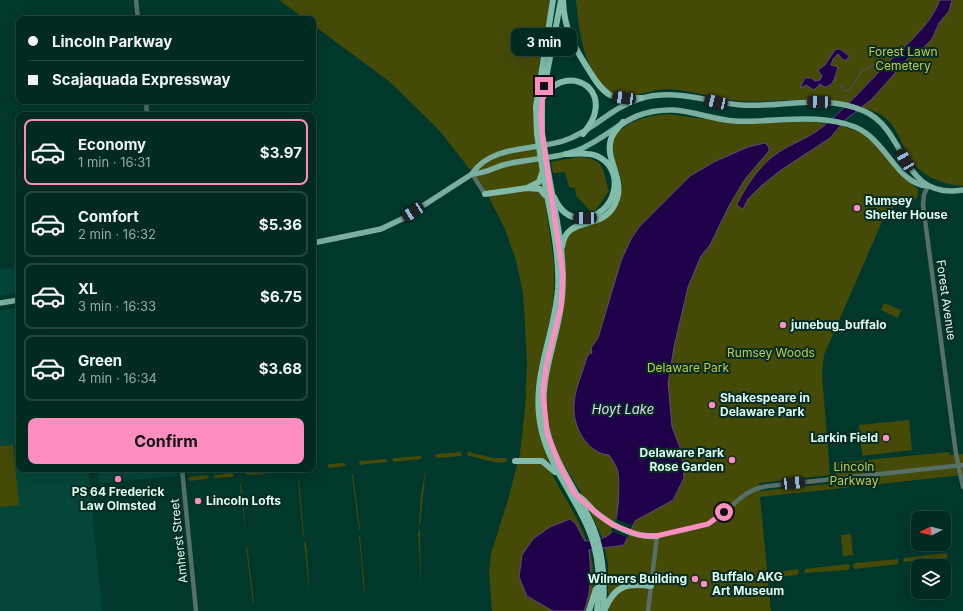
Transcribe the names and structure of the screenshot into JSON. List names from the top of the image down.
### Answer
{
  "streets": {
    "street": ["Forest Avenue", "Amherst Street"]
  },
  "water": ["Hoyt Lake"],
  "parks": [
    "Forest Lawn Cemetery",
    "Rumsey Woods",
    "Delaware Park",
    "Lincoln Parkway"
  ],
  "places": [
    "Rumsey Shelter House",
    "junebug_buffalo",
    "Shakespeare in Delaware Park",
    "Larkin Field",
    "Delaware Park Rose Garden",
    "PS 64 Frederick Law Olmsted",
    "Lincoln Lofts",
    "Wilmers Building",
    "Buffalo AKG Art Museum"
  ],
  "north": "left",
  "page": {
    "banner": ["Lincoln Parkway", "Scajaquada Expressway"],
    "bubble": "3 min",
    "list": [
      {
        "name": "Economy",
        "note": "1 min · 16:31",
        "value": "$3.97"
      },
      {
        "name": "Comfort",
        "note": "2 min · 16:32",
        "value": "$5.36"
      },
      {
        "name": "XL",
        "note": "3 min · 16:33",
        "value": "$6.75"
      },
      {
        "name": "Green",
        "note": "4 min · 16:34",
        "value": "$3.68"
      }
    ],
    "buttons": "Confirm"
  }
}
